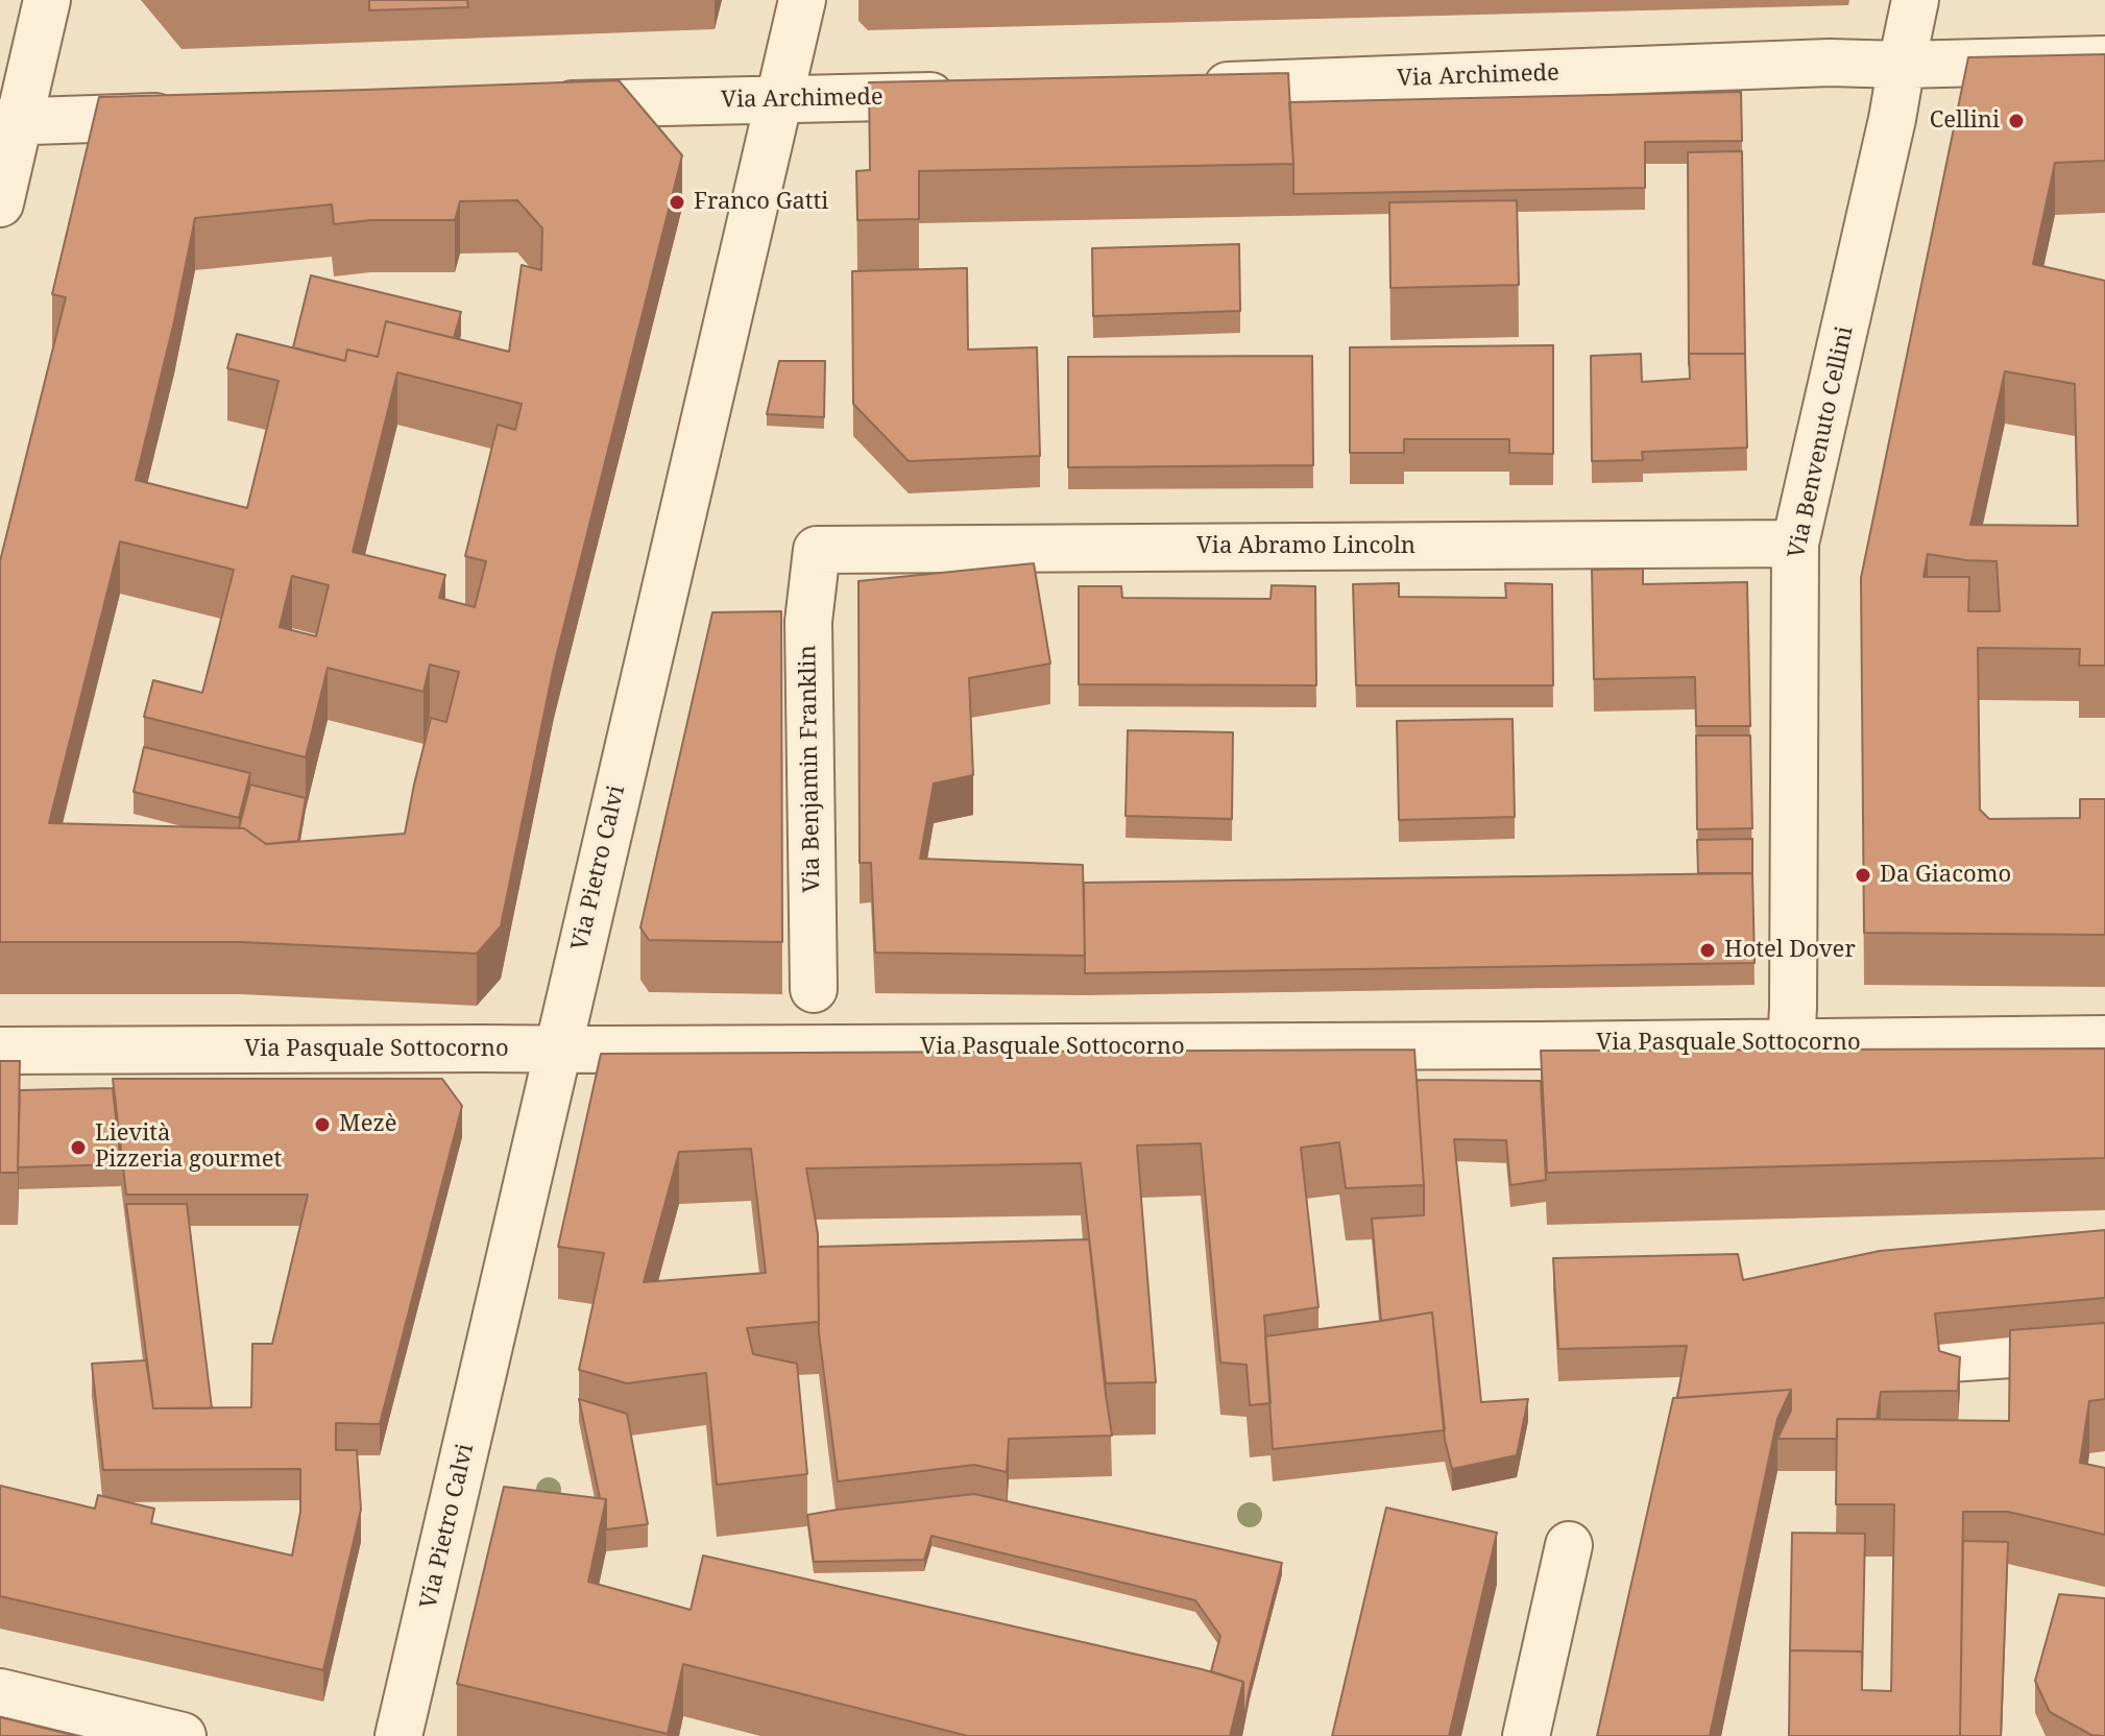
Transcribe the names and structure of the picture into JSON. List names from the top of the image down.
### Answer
{
  "streets": {
    "street": [
      "Via Archimede",
      "Via Benvenuto Cellini",
      "Via Abramo Lincoln",
      "Via Benjamin Franklin",
      "Via Pietro Calvi",
      "Via Pasquale Sottocorno"
    ]
  },
  "crossings": [
    ["Via Archimede", "Via Benvenuto Cellini"],
    ["Via Archimede", "Via Pietro Calvi"],
    ["Via Benvenuto Cellini", "Via Abramo Lincoln"],
    ["Via Benvenuto Cellini", "Via Pasquale Sottocorno"],
    ["Via Abramo Lincoln", "Via Benjamin Franklin"],
    ["Via Pietro Calvi", "Via Pasquale Sottocorno"]
  ],
  "places": [
    "Cellini",
    "Franco Gatti",
    "Da Giacomo",
    "Hotel Dover",
    "Mezè",
    "Lievità Pizzeria gourmet"
  ]
}
